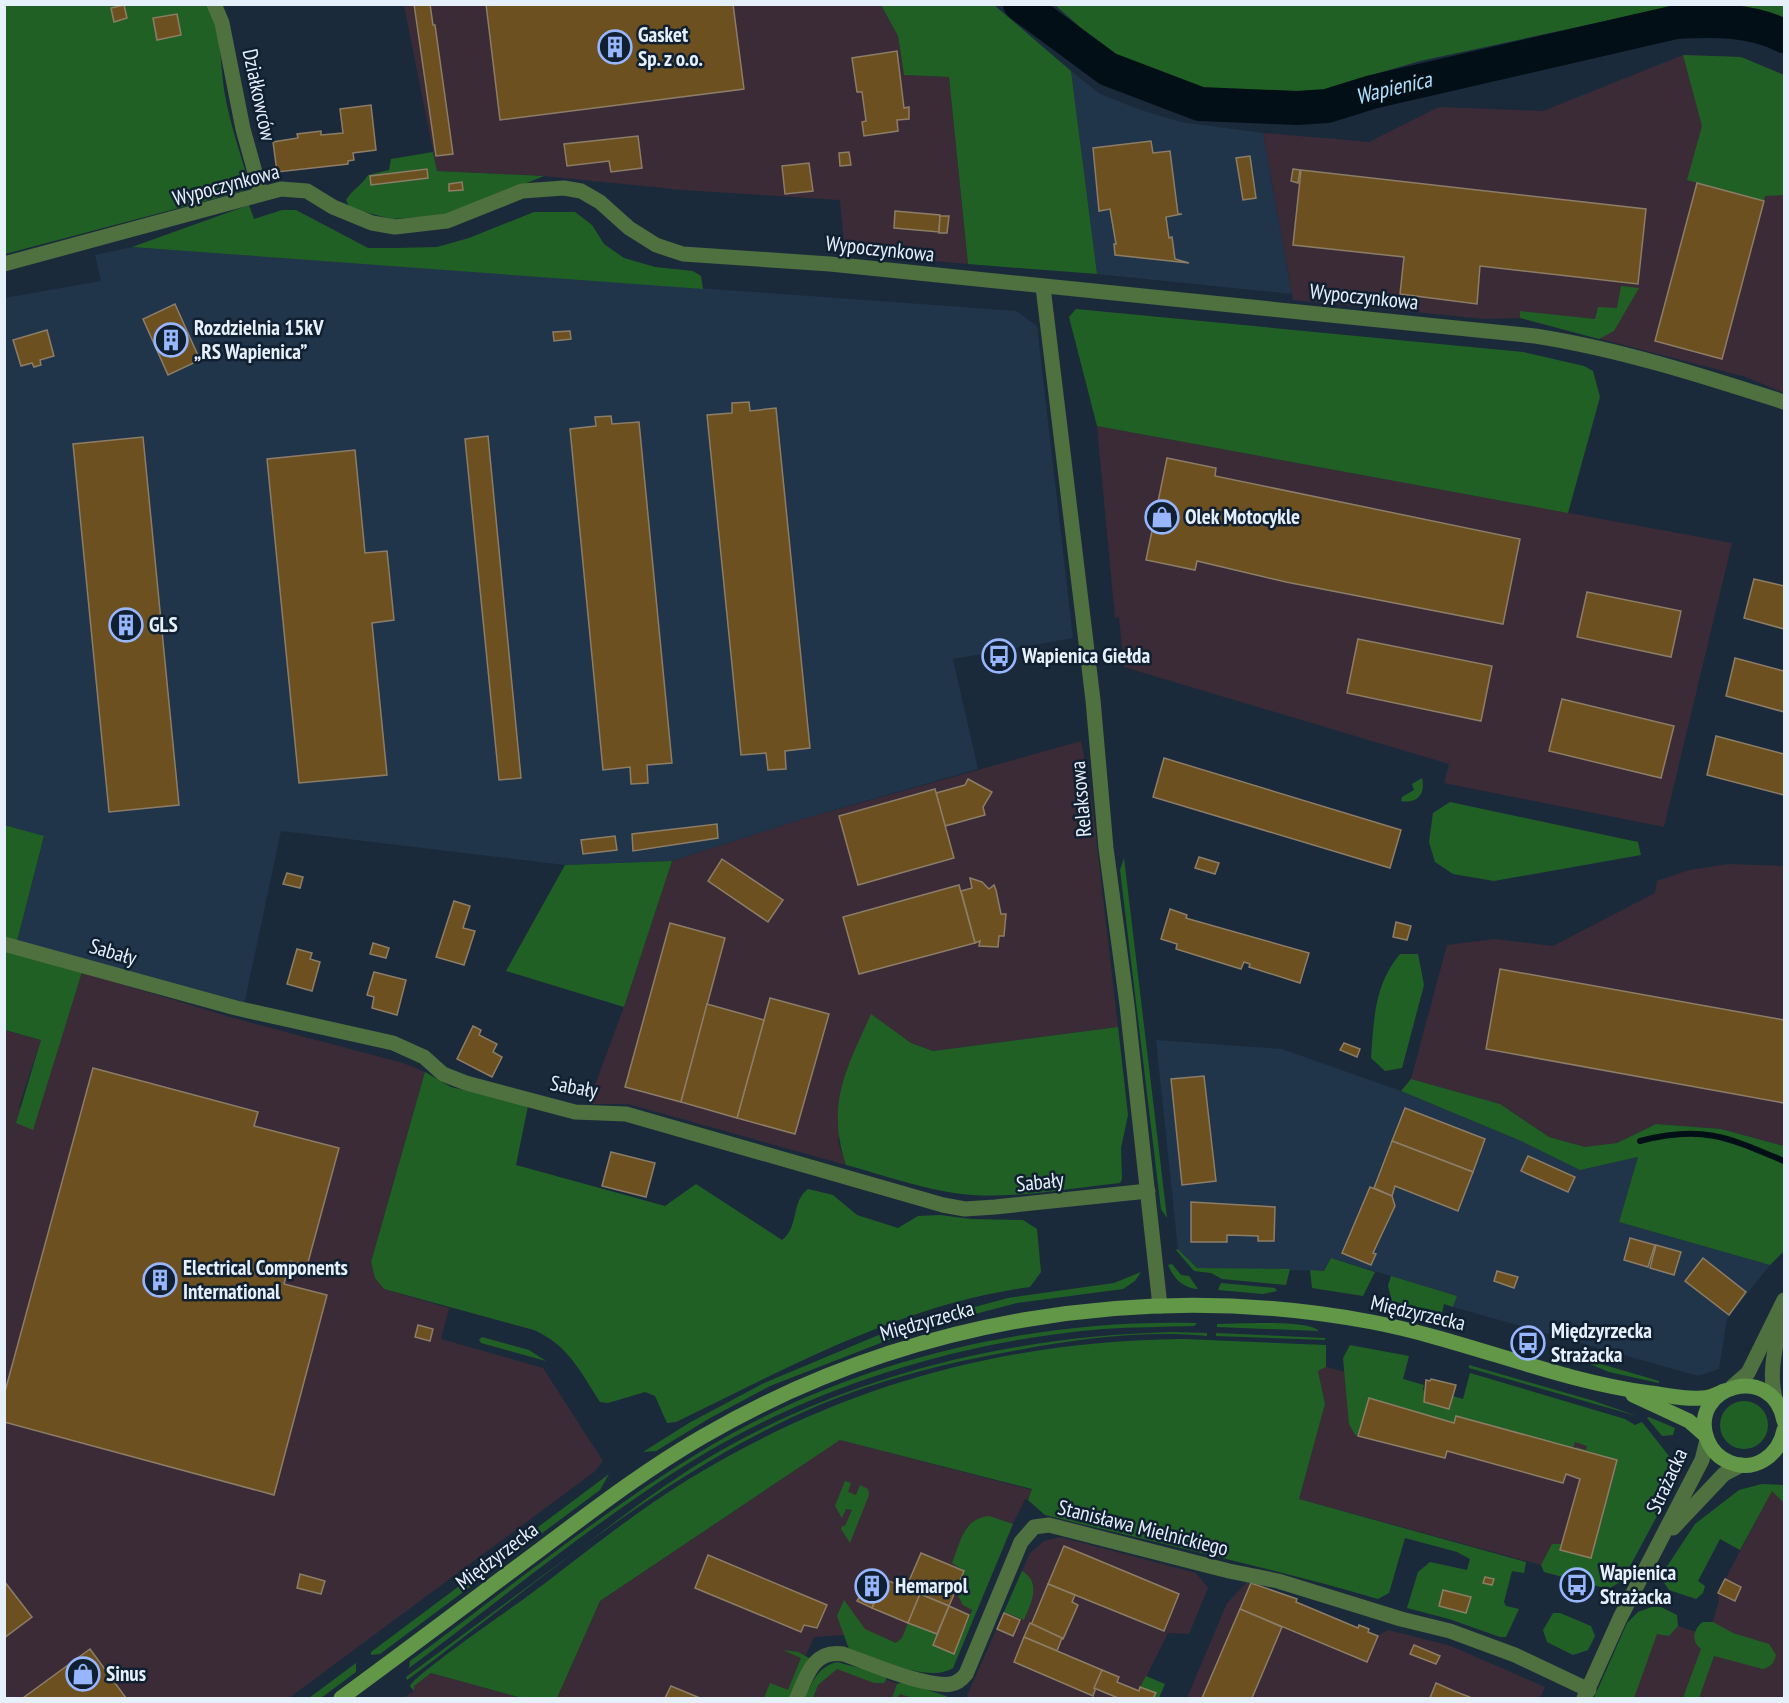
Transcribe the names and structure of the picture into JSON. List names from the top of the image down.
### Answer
{
  "streets": {
    "main road": ["Międzyrzecka"],
    "street": [
      "Działkowców",
      "Wypoczynkowa",
      "Relaksowa",
      "Sabały",
      "Strażacka",
      "Stanisława Mielnickiego"
    ]
  },
  "crossings": [
    ["Działkowców", "Wypoczynkowa"],
    ["Wypoczynkowa", "Relaksowa"],
    ["Relaksowa", "Sabały"],
    ["Relaksowa", "Międzyrzecka"],
    ["Międzyrzecka", "Strażacka"],
    ["Strażacka", "Stanisława Mielnickiego"]
  ],
  "water": ["Wapienica"],
  "places": {
    "building": [
      "Gasket Sp. z o.o.",
      "Rozdzielnia 15kV „RS Wapienica”",
      "GLS",
      "Electrical Components International",
      "Hemarpol"
    ],
    "shop": ["Olek Motocykle", "Sinus"],
    "bus stop": ["Wapienica Giełda", "Międzyrzecka Strażacka", "Wapienica Strażacka"]
  }
}
